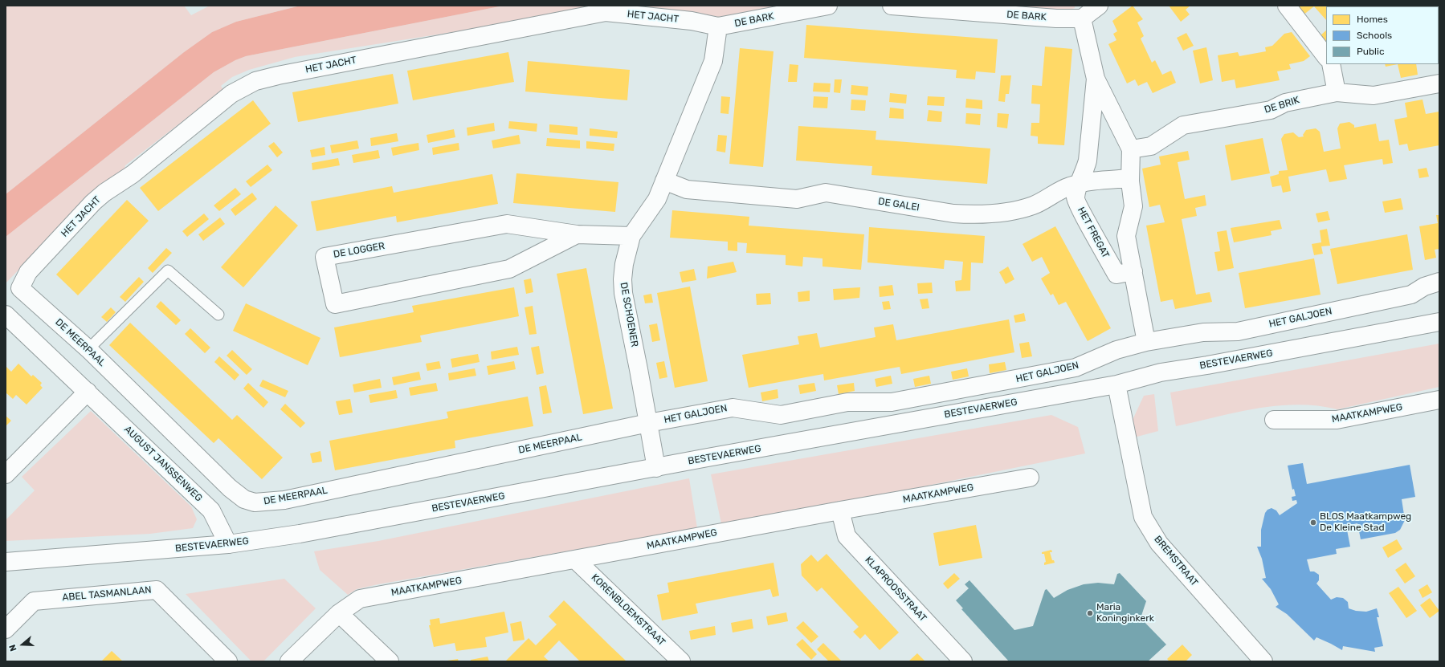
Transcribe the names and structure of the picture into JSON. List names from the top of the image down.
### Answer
{
  "streets": {
    "street": [
      "DE BARK",
      "HET JACHT",
      "DE BRIK",
      "DE GALEI",
      "HET FREGAT",
      "DE LOGGER",
      "DE SCHOENER",
      "HET GALJOEN",
      "DE MEERPAAL",
      "BESTEVAERWEG",
      "MAATKAMPWEG",
      "AUGUST JANSSENWEG",
      "BREMSTRAAT",
      "KLAPROOSSTRAAT",
      "ABEL TASMANLAAN",
      "KORENBLOEMSTRAAT"
    ]
  },
  "crossings": [
    ["DE BARK", "HET JACHT"],
    ["DE BARK", "HET FREGAT"],
    ["DE BARK", "DE SCHOENER"],
    ["HET JACHT", "DE SCHOENER"],
    ["HET JACHT", "DE MEERPAAL"],
    ["DE BRIK", "HET FREGAT"],
    ["DE GALEI", "HET FREGAT"],
    ["DE GALEI", "DE SCHOENER"],
    ["HET FREGAT", "HET GALJOEN"],
    ["DE LOGGER", "DE SCHOENER"],
    ["DE SCHOENER", "HET GALJOEN"],
    ["DE SCHOENER", "DE MEERPAAL"],
    ["DE SCHOENER", "BESTEVAERWEG"],
    ["HET GALJOEN", "DE MEERPAAL"],
    ["BESTEVAERWEG", "AUGUST JANSSENWEG"],
    ["BESTEVAERWEG", "BREMSTRAAT"],
    ["MAATKAMPWEG", "KLAPROOSSTRAAT"],
    ["MAATKAMPWEG", "KORENBLOEMSTRAAT"]
  ],
  "places": ["BLOS Maatkampweg De Kleine Stad", "Maria Koninginkerk"],
  "legend": ["Homes", "Schools", "Public"],
  "north": "left"
}
